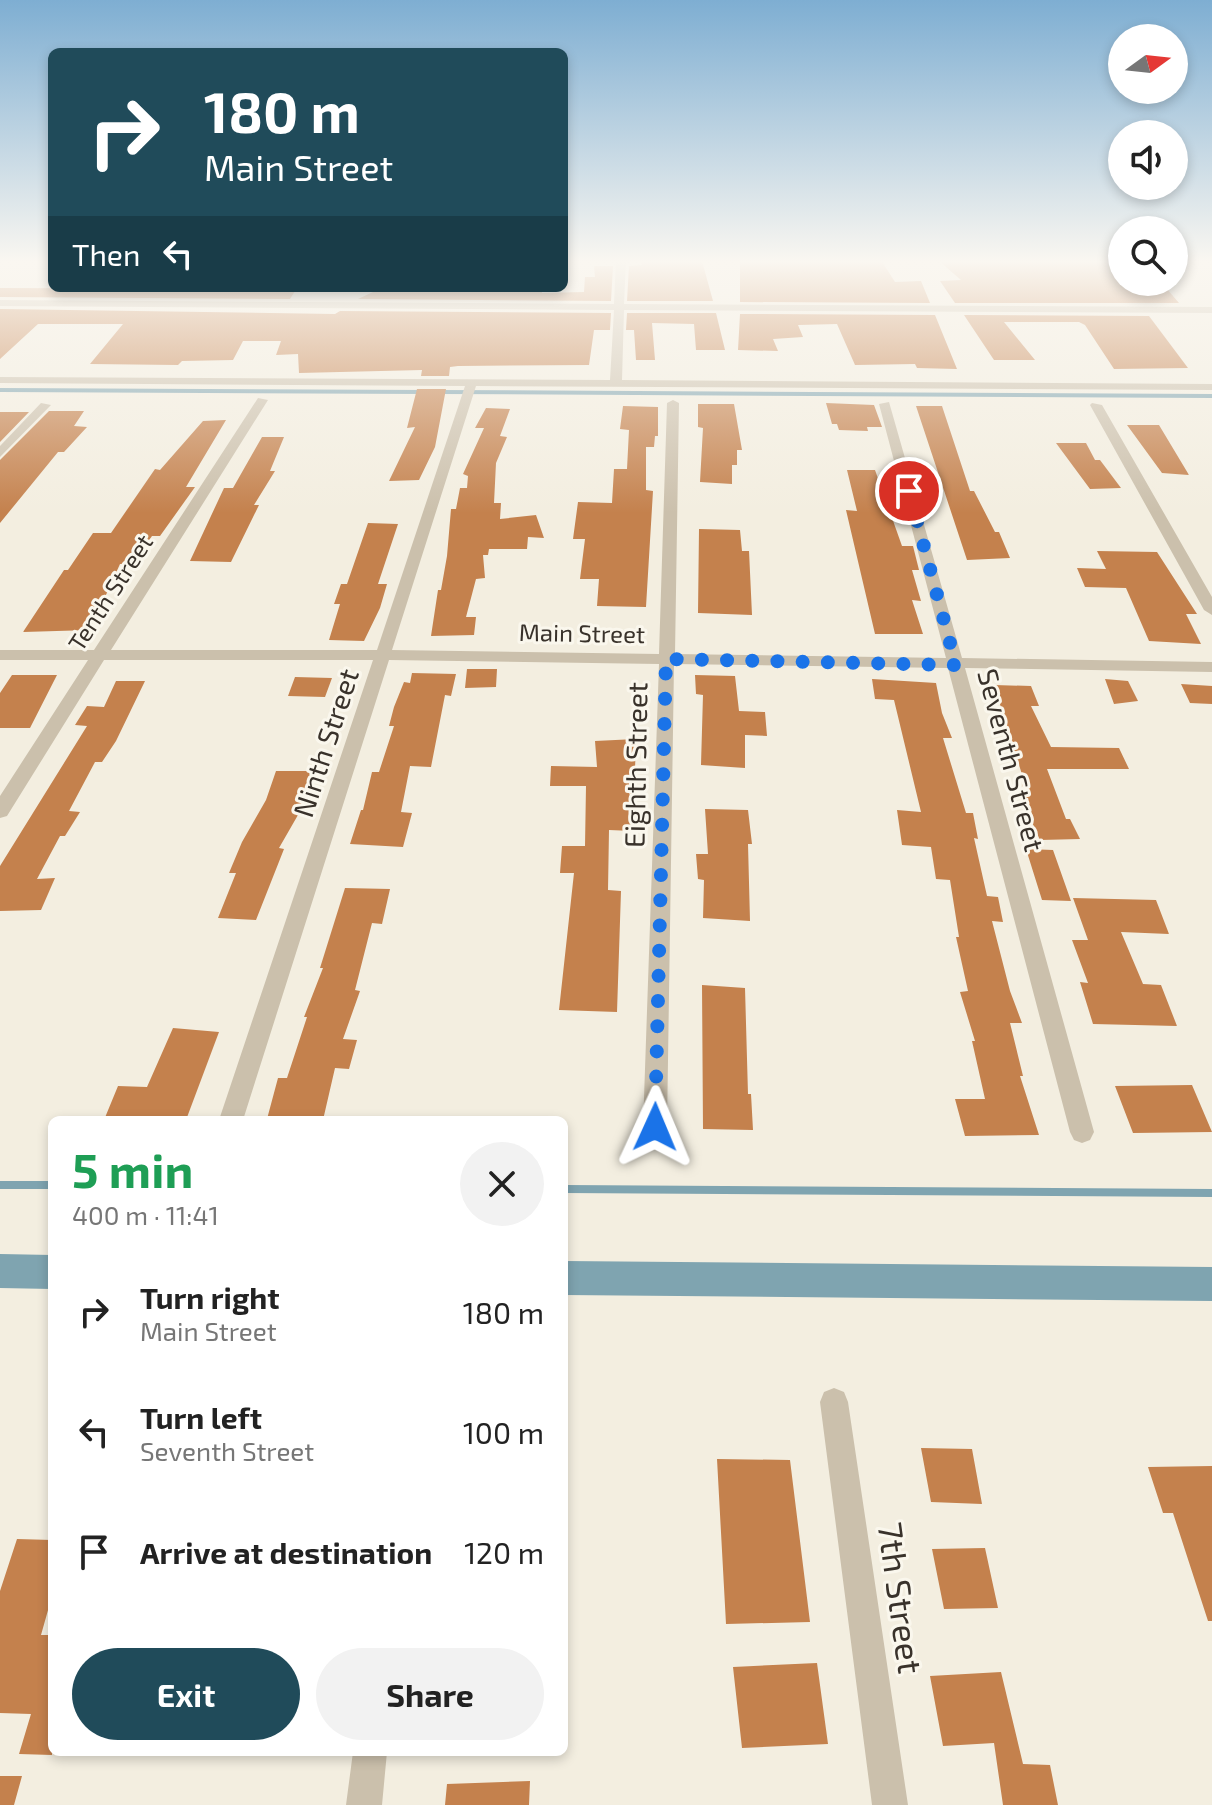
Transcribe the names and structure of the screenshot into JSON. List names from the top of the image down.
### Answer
{
  "streets": {
    "street": [
      "Tenth Street",
      "Main Street",
      "Ninth Street",
      "Seventh Street",
      "Eighth Street",
      "7th Street"
    ]
  },
  "crossings": [
    ["Tenth Street", "Main Street"],
    ["Main Street", "Ninth Street"],
    ["Main Street", "Seventh Street"],
    ["Main Street", "Eighth Street"]
  ],
  "north": "right",
  "page": {
    "turn": ["180 m", "Main Street"],
    "then": "Then",
    "heading": ["5 min", "400 m · 11:41"],
    "list": [
      {
        "name": "Turn right",
        "note": "Main Street",
        "value": "180 m"
      },
      {
        "name": "Turn left",
        "note": "Seventh Street",
        "value": "100 m"
      },
      {
        "name": "Arrive at destination",
        "value": "120 m"
      }
    ],
    "buttons": ["Exit", "Share"]
  }
}
